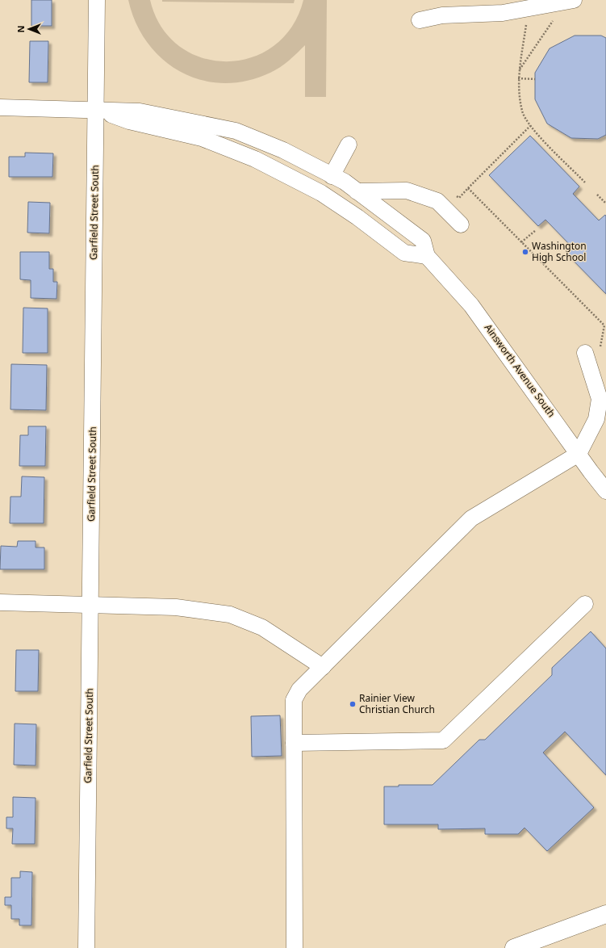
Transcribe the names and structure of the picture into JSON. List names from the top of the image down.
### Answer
{
  "streets": {
    "street": ["Garfield Street South", "Ainsworth Avenue South"]
  },
  "crossings": [
    ["Garfield Street South", "Ainsworth Avenue South"]
  ],
  "places": ["Washington High School", "Rainier View Christian Church"],
  "north": "left"
}
